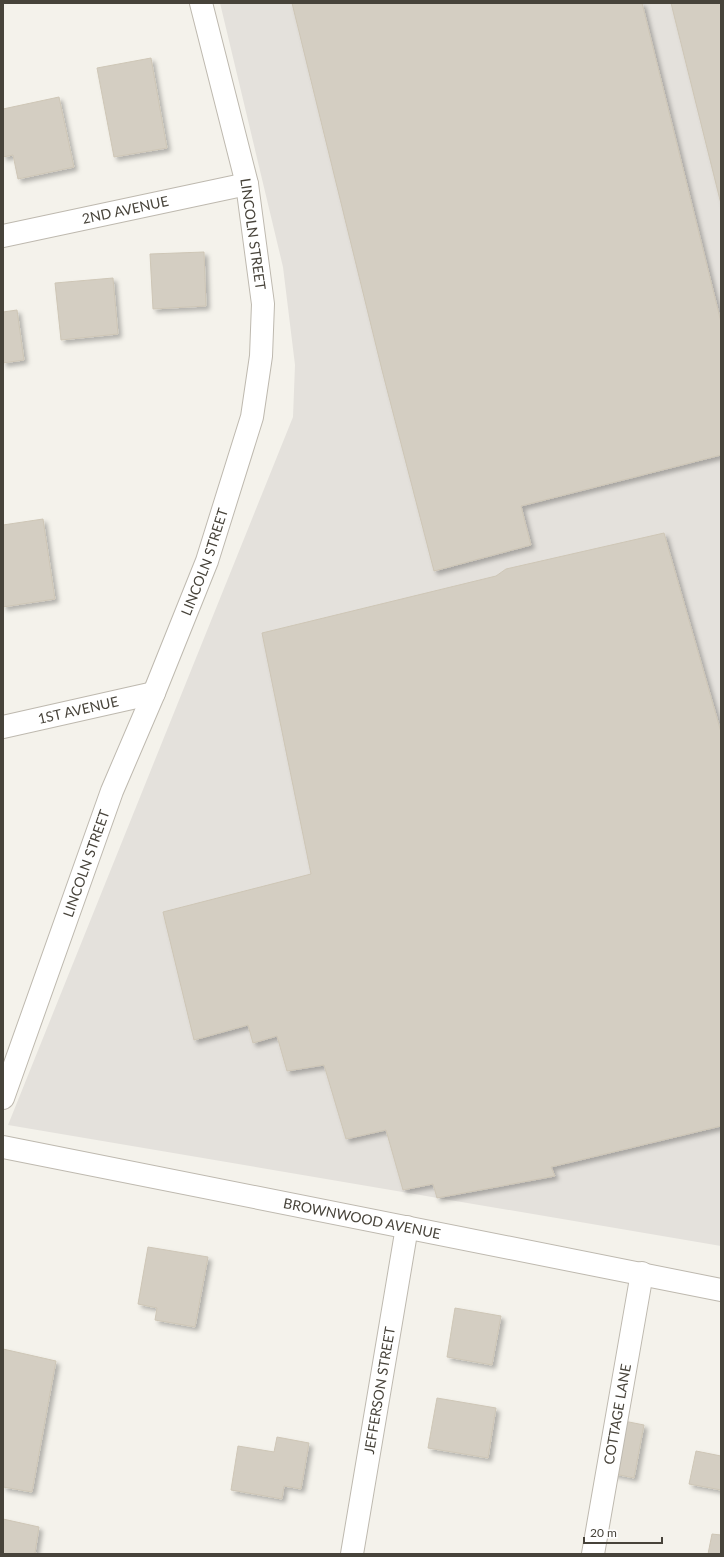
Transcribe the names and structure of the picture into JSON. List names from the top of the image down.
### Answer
{
  "streets": {
    "street": [
      "2ND AVENUE",
      "LINCOLN STREET",
      "1ST AVENUE",
      "BROWNWOOD AVENUE",
      "JEFFERSON STREET",
      "COTTAGE LANE"
    ]
  },
  "crossings": [
    ["2ND AVENUE", "LINCOLN STREET"],
    ["LINCOLN STREET", "1ST AVENUE"],
    ["BROWNWOOD AVENUE", "JEFFERSON STREET"],
    ["BROWNWOOD AVENUE", "COTTAGE LANE"]
  ],
  "scale_bar": "20 m"
}
